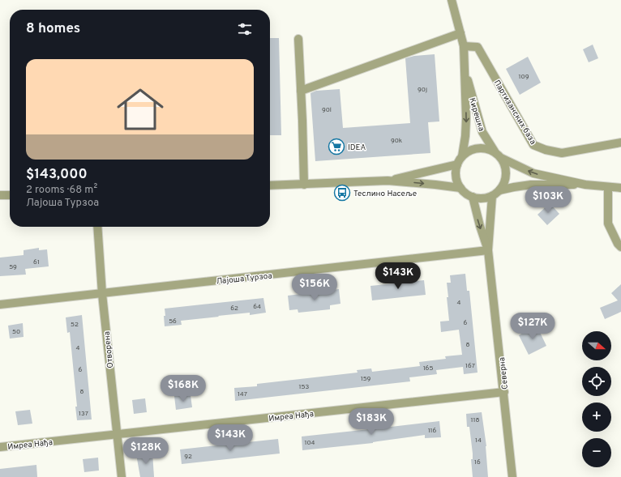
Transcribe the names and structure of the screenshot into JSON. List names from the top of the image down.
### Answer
{
  "streets": {
    "street": [
      "Партизанских база",
      "Кирешка",
      "Лајоша Турзоа",
      "Отворена",
      "Северна",
      "Имреа Нађа"
    ]
  },
  "crossings": [
    ["Партизанских база", "Кирешка"],
    ["Кирешка", "Северна"],
    ["Лајоша Турзоа", "Отворена"],
    ["Лајоша Турзоа", "Северна"],
    ["Отворена", "Имреа Нађа"],
    ["Северна", "Имреа Нађа"]
  ],
  "places": {
    "supermarket": ["IDEA"],
    "bus stop": ["Теслино Насеље"]
  },
  "house_numbers": [
    "109",
    "90j",
    "90l",
    "90k",
    "61",
    "59",
    "4",
    "64",
    "62",
    "56",
    "6",
    "52",
    "50",
    "8",
    "4",
    "167",
    "165",
    "6",
    "159",
    "153",
    "8",
    "147",
    "137",
    "118",
    "116",
    "14",
    "104",
    "92",
    "16"
  ],
  "north": "right",
  "page": {
    "heading": "8 homes",
    "list": [
      {
        "name": "$143,000",
        "note": "2 rooms · 68 m² · Лајоша Турзоа"
      }
    ],
    "price": [
      "$103K",
      "$143K",
      "$156K",
      "$127K",
      "$168K",
      "$183K",
      "$143K",
      "$128K"
    ],
    "map_buttons": ["+", "−"]
  }
}
